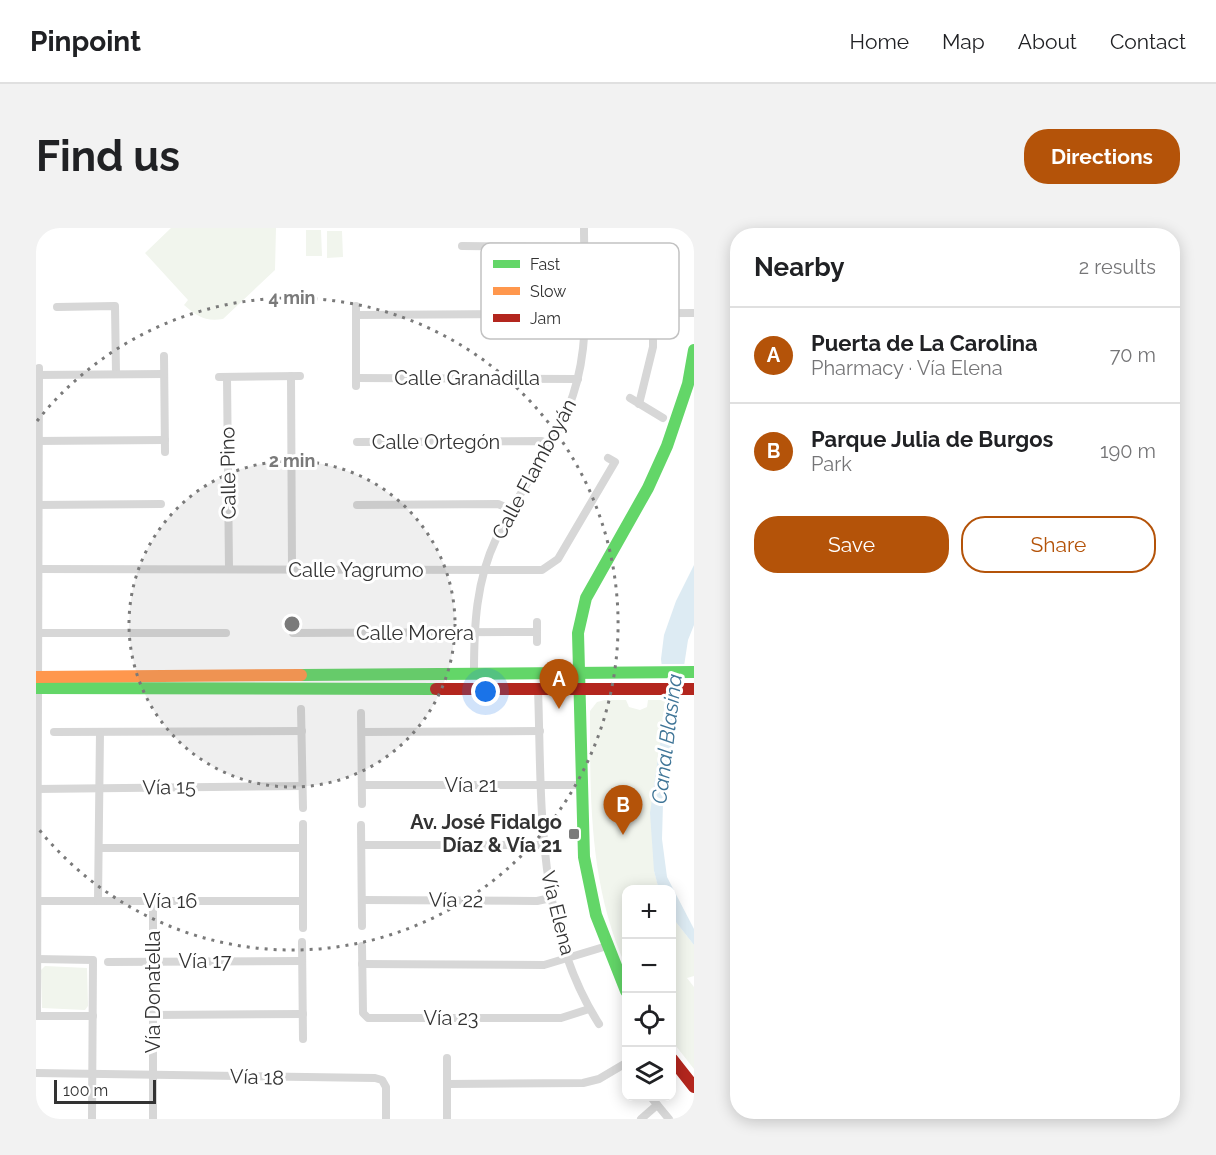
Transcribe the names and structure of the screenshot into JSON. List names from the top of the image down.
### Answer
{
  "streets": {
    "street": [
      "Calle Granadilla",
      "Calle Ortegón",
      "Calle Flamboyán",
      "Calle Pino",
      "Calle Yagrumo",
      "Calle Morera",
      "Vía 21",
      "Vía 15",
      "Vía 22",
      "Vía 16",
      "Vía Elena",
      "Vía 17",
      "Vía Donatella",
      "Vía 23",
      "Vía 18"
    ]
  },
  "crossings": [
    ["Calle Granadilla", "Calle Flamboyán"],
    ["Calle Ortegón", "Calle Flamboyán"],
    ["Calle Flamboyán", "Calle Yagrumo"],
    ["Calle Flamboyán", "Calle Morera"],
    ["Calle Pino", "Calle Yagrumo"],
    ["Vía 21", "Vía Elena"],
    ["Vía 22", "Vía Elena"],
    ["Vía 16", "Vía Donatella"],
    ["Vía Elena", "Vía 23"],
    ["Vía 17", "Vía Donatella"],
    ["Vía Donatella", "Vía 18"]
  ],
  "water": ["Canal Blasina"],
  "places": {
    "transit": ["Av. José Fidalgo Díaz & Vía 21"]
  },
  "legend": ["Fast", "Slow", "Jam"],
  "scale_bar": "100 m",
  "page": {
    "header": "Pinpoint",
    "nav": [
      "Home",
      "Map",
      "About",
      "Contact"
    ],
    "buttons": [
      "Directions",
      ["Save", "Share"]
    ],
    "title": "Find us",
    "heading": ["Nearby", "2 results"],
    "list": [
      {
        "mark": "A",
        "name": "Puerta de La Carolina",
        "note": "Pharmacy · Vía Elena",
        "value": "70 m"
      },
      {
        "mark": "B",
        "name": "Parque Julia de Burgos",
        "note": "Park",
        "value": "190 m"
      }
    ],
    "pins": ["A", "B"],
    "map_buttons": ["+", "−"],
    "scale": "100 m"
  },
  "rings": ["4 min", "2 min"]
}
